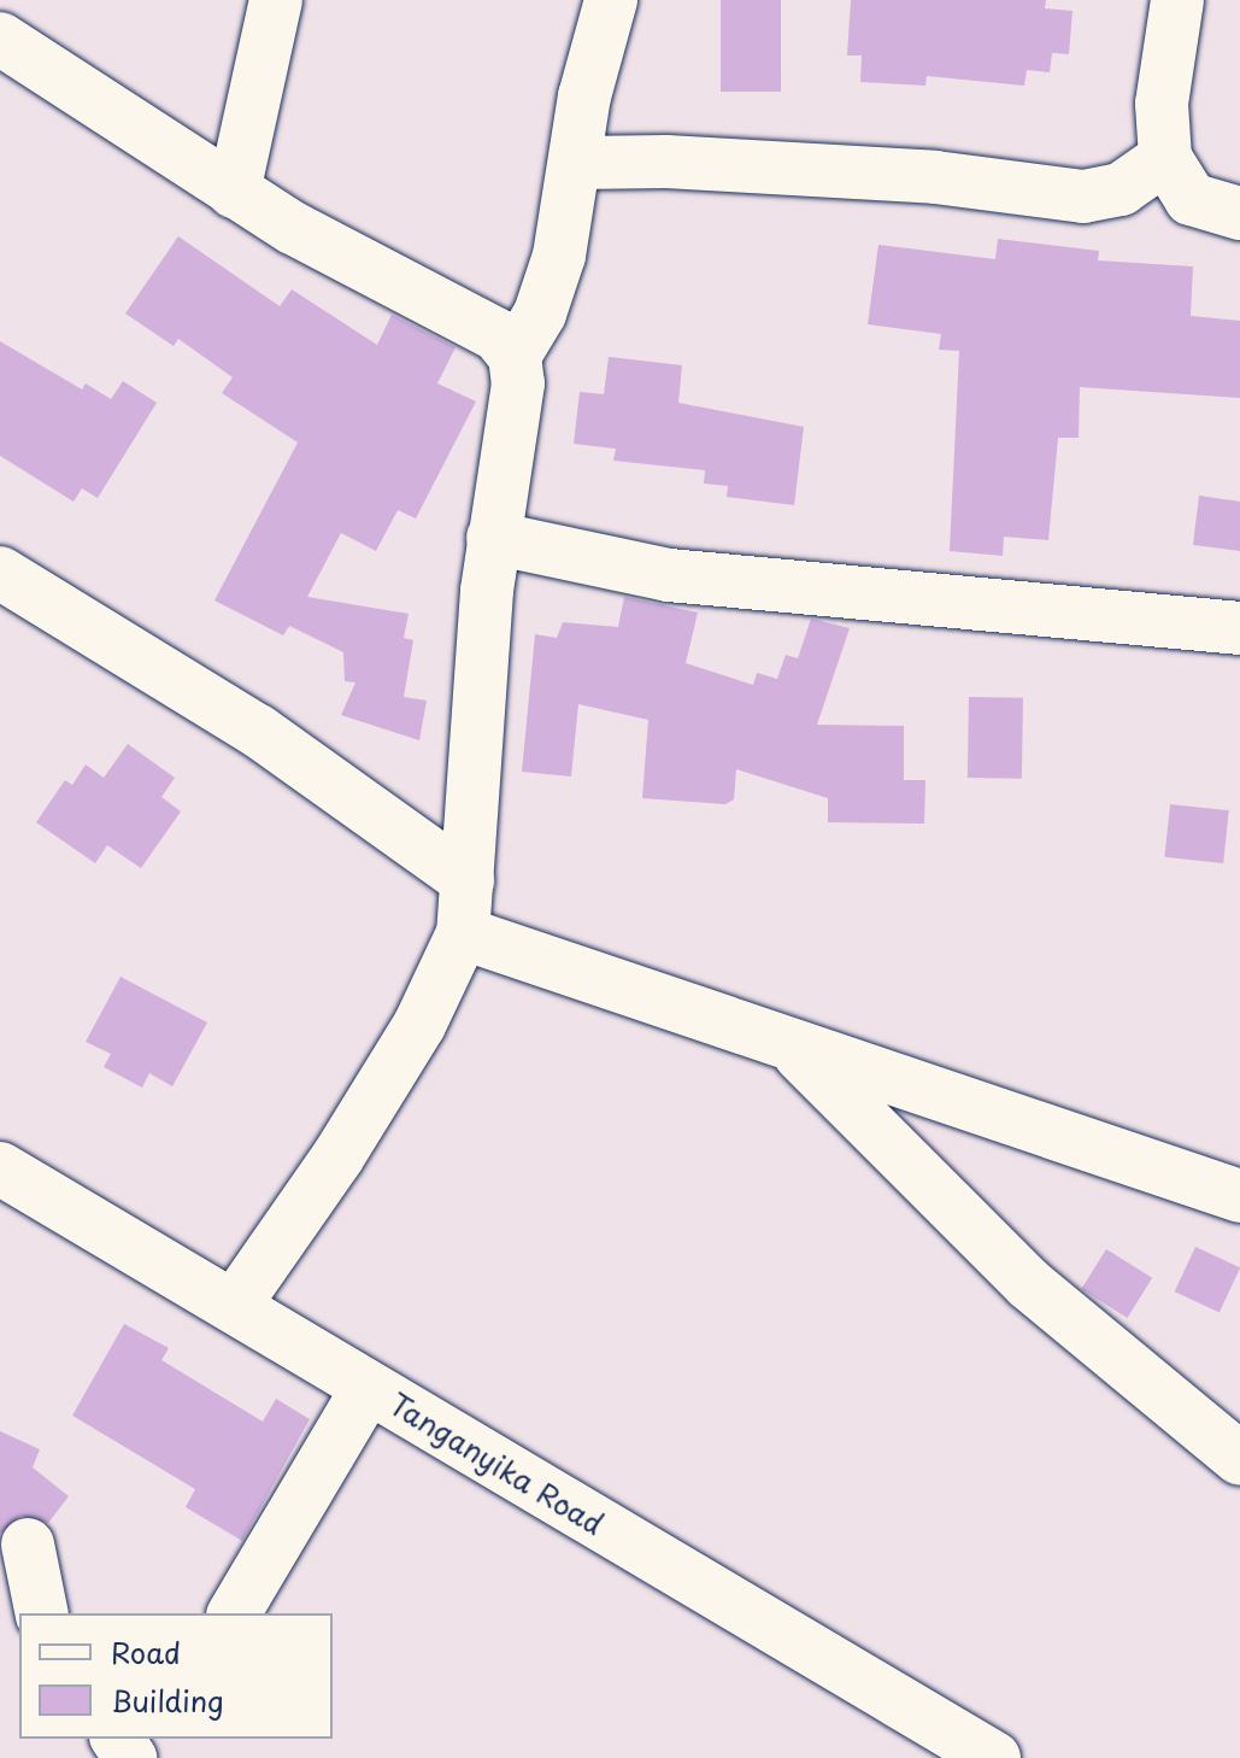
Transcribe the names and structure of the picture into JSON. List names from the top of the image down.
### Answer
{
  "streets": {
    "street": ["Tanganyika Road"]
  },
  "legend": ["Road", "Building"]
}
